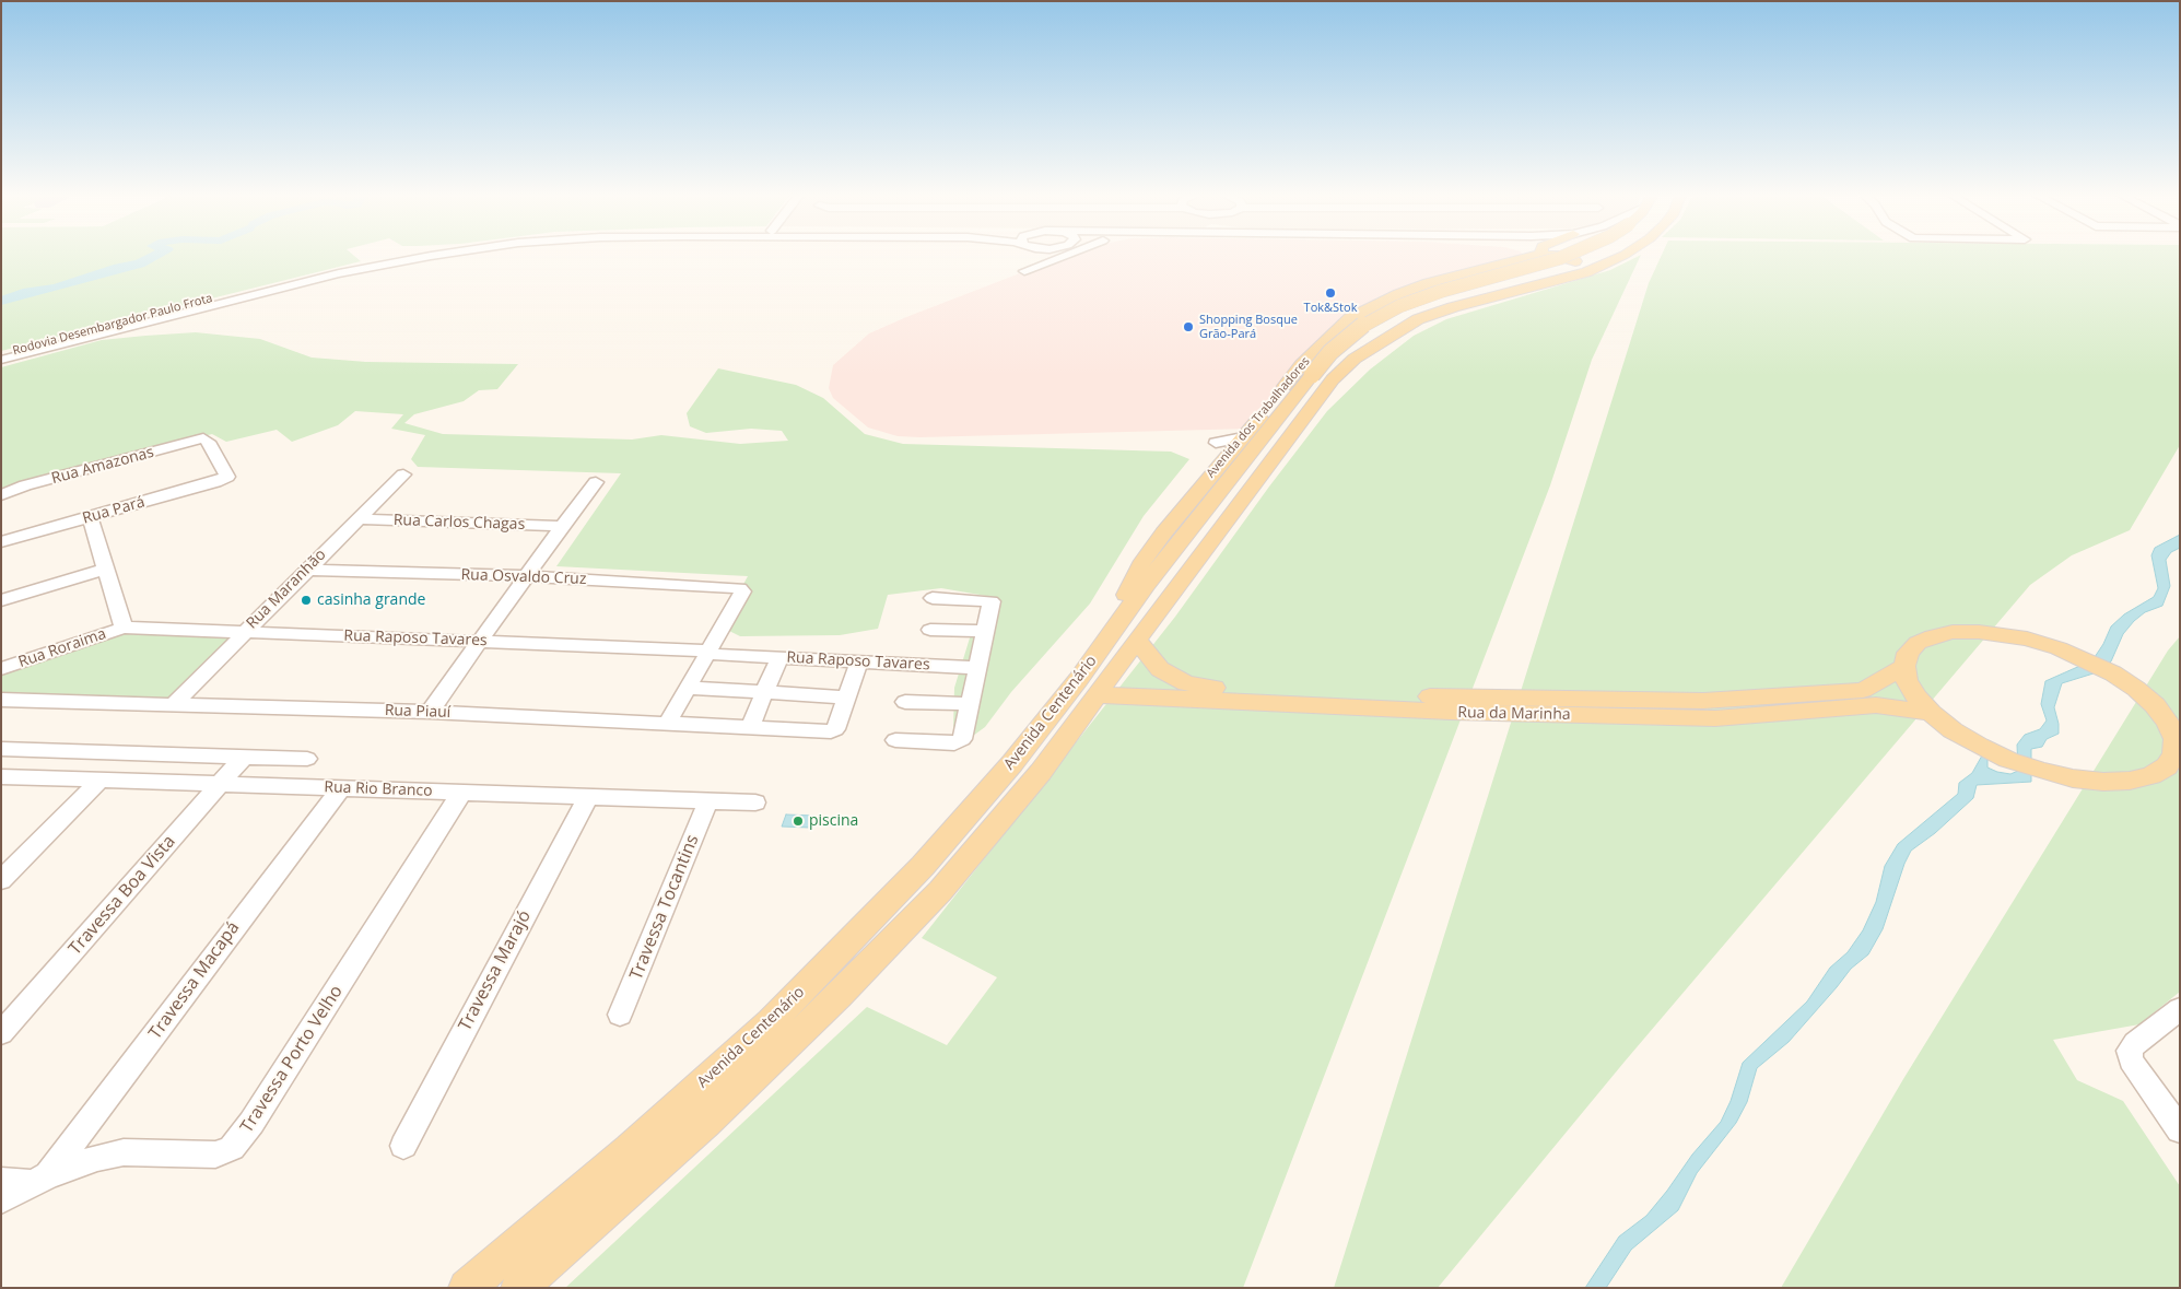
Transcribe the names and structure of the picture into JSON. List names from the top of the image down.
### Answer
{
  "streets": {
    "main road": ["Avenida dos Trabalhadores", "Avenida Centenário", "Rua da Marinha"],
    "street": [
      "Rodovia Desembargador Paulo Frota",
      "Rua Amazonas",
      "Rua Pará",
      "Rua Carlos Chagas",
      "Rua Osvaldo Cruz",
      "Rua Maranhão",
      "Rua Raposo Tavares",
      "Rua Roraima",
      "Rua Piauí",
      "Rua Rio Branco",
      "Travessa Boa Vista",
      "Travessa Tocantins",
      "Travessa Marajó",
      "Travessa Macapá",
      "Travessa Porto Velho"
    ]
  },
  "crossings": [
    ["Avenida dos Trabalhadores", "Avenida Centenário"],
    ["Avenida dos Trabalhadores", "Rua da Marinha"],
    ["Rua Amazonas", "Rua Pará"],
    ["Rua Carlos Chagas", "Rua Maranhão"],
    ["Rua Osvaldo Cruz", "Rua Maranhão"],
    ["Rua Osvaldo Cruz", "Rua Raposo Tavares"],
    ["Rua Maranhão", "Rua Raposo Tavares"],
    ["Rua Maranhão", "Rua Piauí"],
    ["Rua Raposo Tavares", "Rua Roraima"],
    ["Avenida Centenário", "Rua da Marinha"],
    ["Rua Rio Branco", "Travessa Boa Vista"],
    ["Rua Rio Branco", "Travessa Tocantins"],
    ["Rua Rio Branco", "Travessa Marajó"],
    ["Rua Rio Branco", "Travessa Macapá"],
    ["Rua Rio Branco", "Travessa Porto Velho"],
    ["Travessa Macapá", "Travessa Porto Velho"]
  ],
  "places": [
    "Tok&Stok",
    "Shopping Bosque Grão-Pará",
    "casinha grande",
    "piscina"
  ]
}
